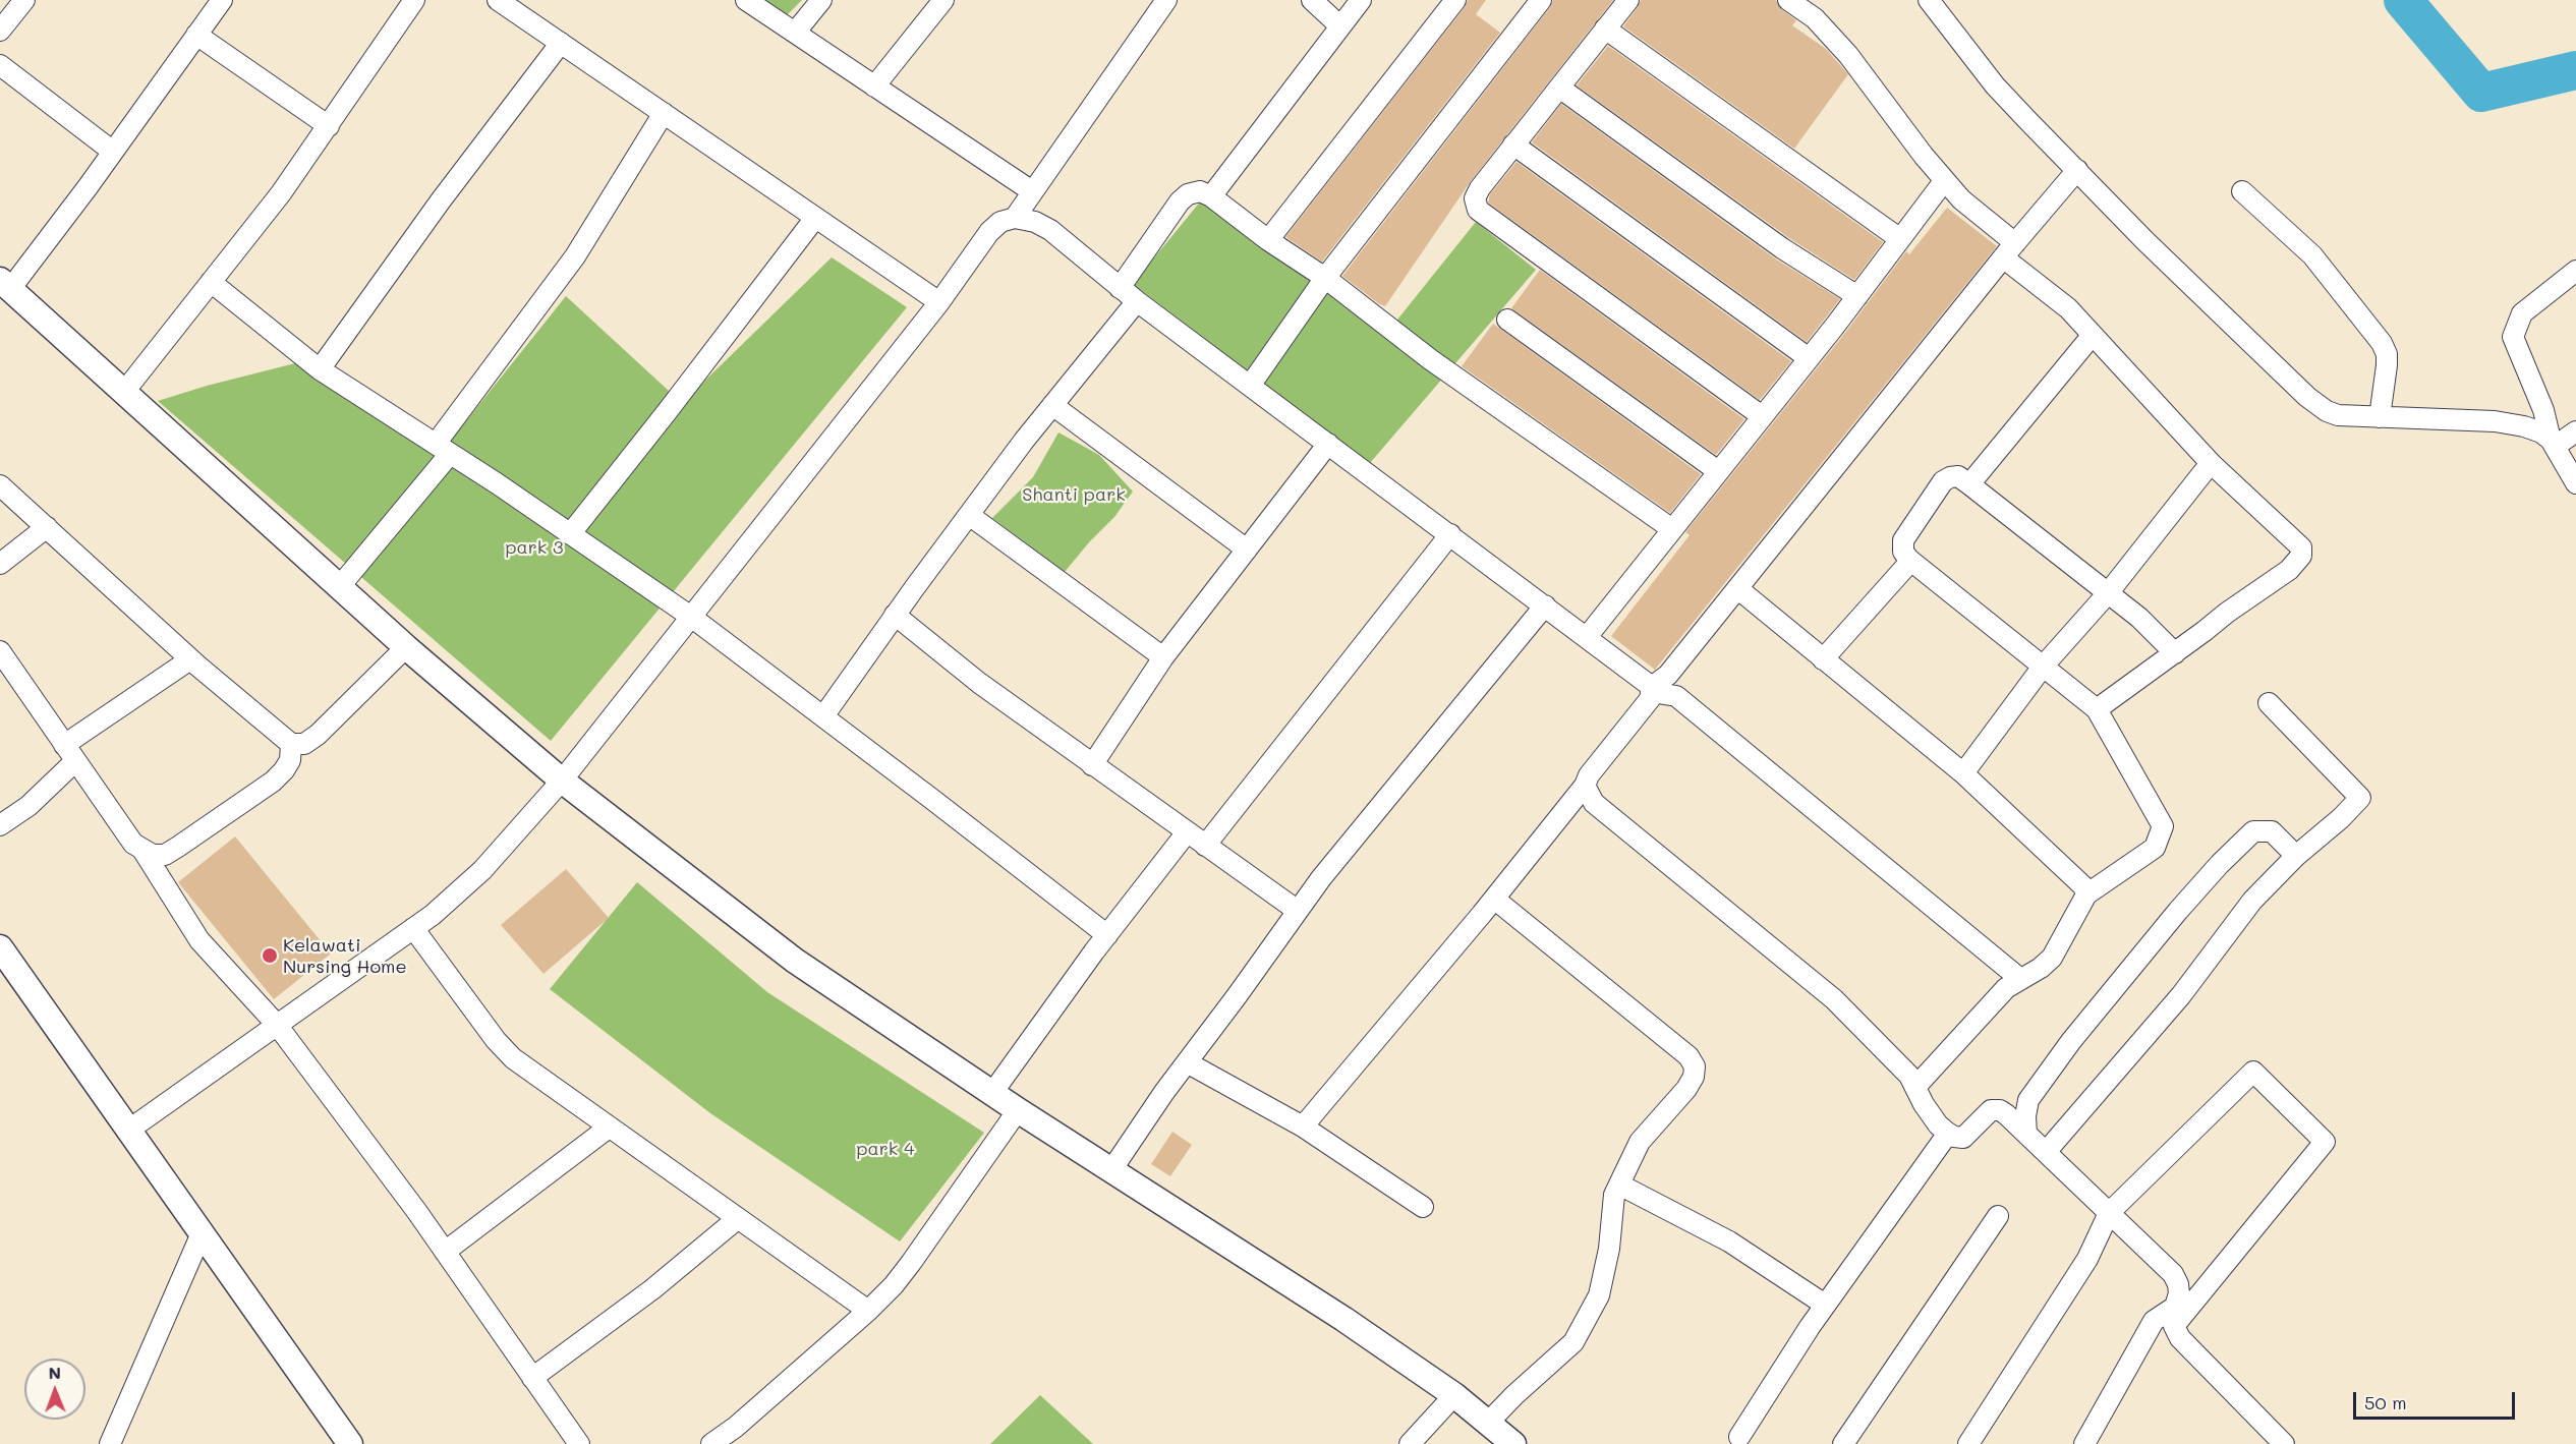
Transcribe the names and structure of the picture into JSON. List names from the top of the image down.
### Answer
{
  "parks": ["Shanti park", "park 3", "park 4"],
  "places": ["Kelawati Nursing Home"],
  "scale_bar": "50 m",
  "north": "top"
}
